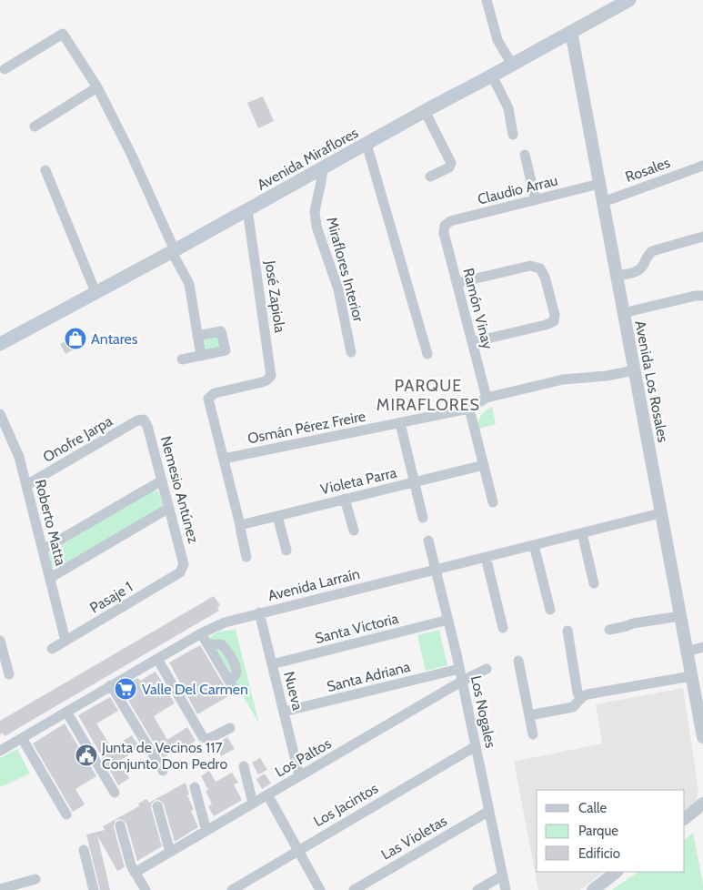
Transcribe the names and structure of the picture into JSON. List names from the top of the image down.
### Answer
{
  "streets": {
    "main road": ["Avenida Miraflores"],
    "street": [
      "Rosales",
      "Claudio Arrau",
      "Miraflores Interior",
      "José Zapiola",
      "Ramón Vinay",
      "Avenida Los Rosales",
      "Osmán Pérez Freire",
      "Onofre Jarpa",
      "Violeta Parra",
      "Nemesio Antúnez",
      "Roberto Matta",
      "Avenida Larraín",
      "Pasaje 1",
      "Santa Victoria",
      "Santa Adriana",
      "Nueva",
      "Los Nogales",
      "Los Paltos",
      "Los Jacintos",
      "Las Violetas"
    ]
  },
  "crossings": [
    ["Avenida Miraflores", "Miraflores Interior"],
    ["Avenida Miraflores", "José Zapiola"],
    ["Avenida Miraflores", "Avenida Los Rosales"],
    ["Rosales", "Avenida Los Rosales"],
    ["Claudio Arrau", "Ramón Vinay"],
    ["Claudio Arrau", "Avenida Los Rosales"],
    ["José Zapiola", "Osmán Pérez Freire"],
    ["Ramón Vinay", "Osmán Pérez Freire"],
    ["Avenida Los Rosales", "Osmán Pérez Freire"],
    ["Avenida Los Rosales", "Avenida Larraín"],
    ["Onofre Jarpa", "Nemesio Antúnez"],
    ["Onofre Jarpa", "Roberto Matta"],
    ["Nemesio Antúnez", "Pasaje 1"],
    ["Roberto Matta", "Pasaje 1"],
    ["Avenida Larraín", "Nueva"],
    ["Avenida Larraín", "Los Nogales"],
    ["Santa Victoria", "Nueva"],
    ["Santa Victoria", "Los Nogales"],
    ["Santa Adriana", "Nueva"],
    ["Santa Adriana", "Los Nogales"],
    ["Nueva", "Los Paltos"],
    ["Los Nogales", "Los Paltos"],
    ["Los Nogales", "Los Jacintos"],
    ["Los Nogales", "Las Violetas"]
  ],
  "districts": ["PARQUE MIRAFLORES"],
  "places": {
    "shop": ["Antares"],
    "supermarket": ["Valle Del Carmen"],
    "public building": ["Junta de Vecinos 117 Conjunto Don Pedro"]
  },
  "legend": ["Calle", "Parque", "Edificio"]
}
